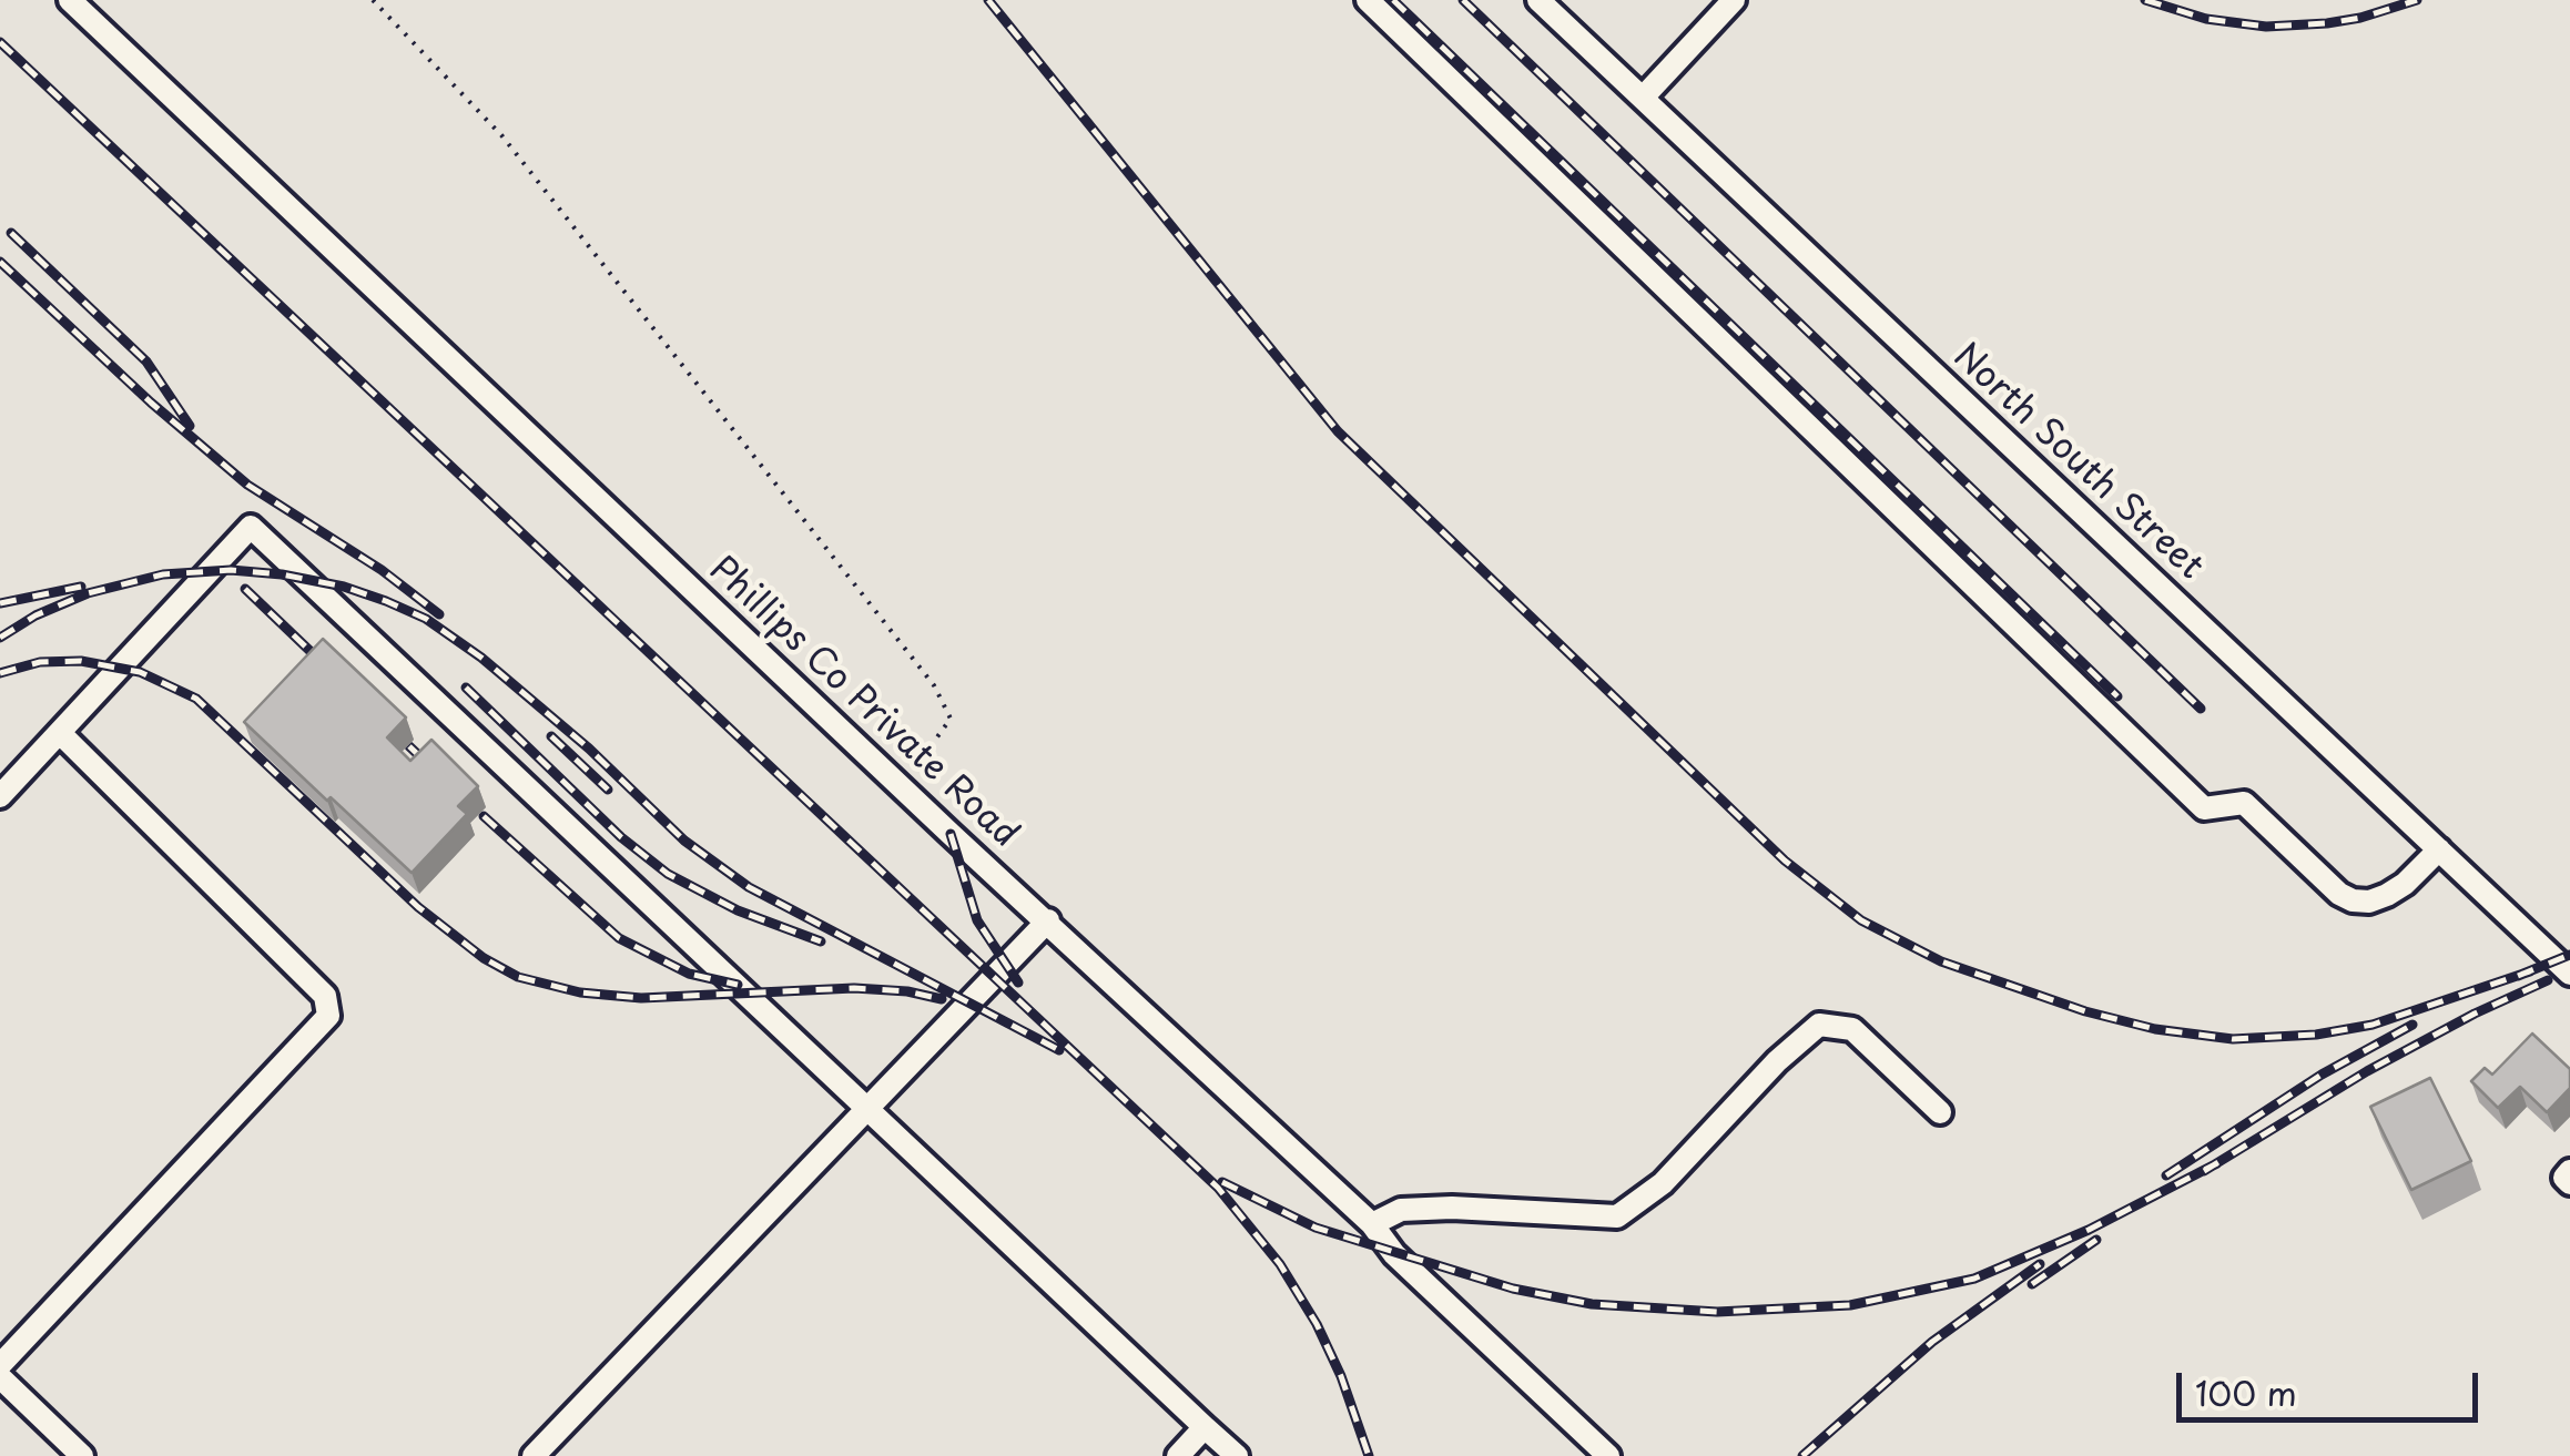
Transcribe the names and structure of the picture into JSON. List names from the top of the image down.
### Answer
{
  "streets": {
    "lane": ["North South Street", "Phillips Co Private Road"]
  },
  "scale_bar": "100 m"
}
